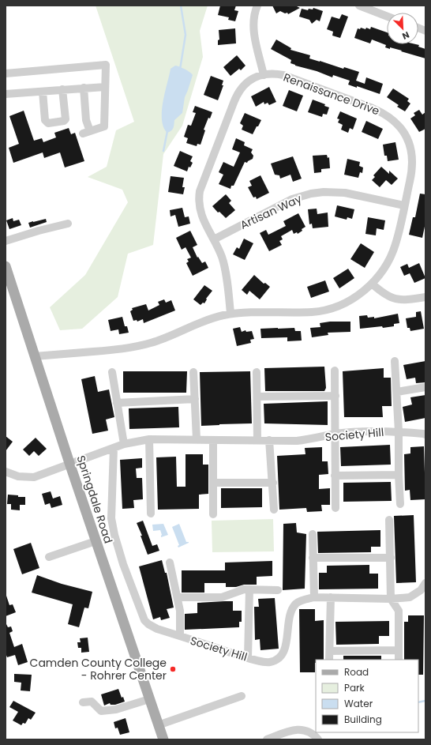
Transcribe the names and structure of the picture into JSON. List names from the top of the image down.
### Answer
{
  "streets": {
    "main road": ["Springdale Road"],
    "street": ["Renaissance Drive", "Artisan Way", "Society Hill"]
  },
  "crossings": [
    ["Renaissance Drive", "Artisan Way"],
    ["Renaissance Drive", "Springdale Road"],
    ["Society Hill", "Springdale Road"]
  ],
  "places": ["Camden County College - Rohrer Center"],
  "legend": [
    "Road",
    "Park",
    "Water",
    "Building"
  ],
  "north": "bottom right"
}
